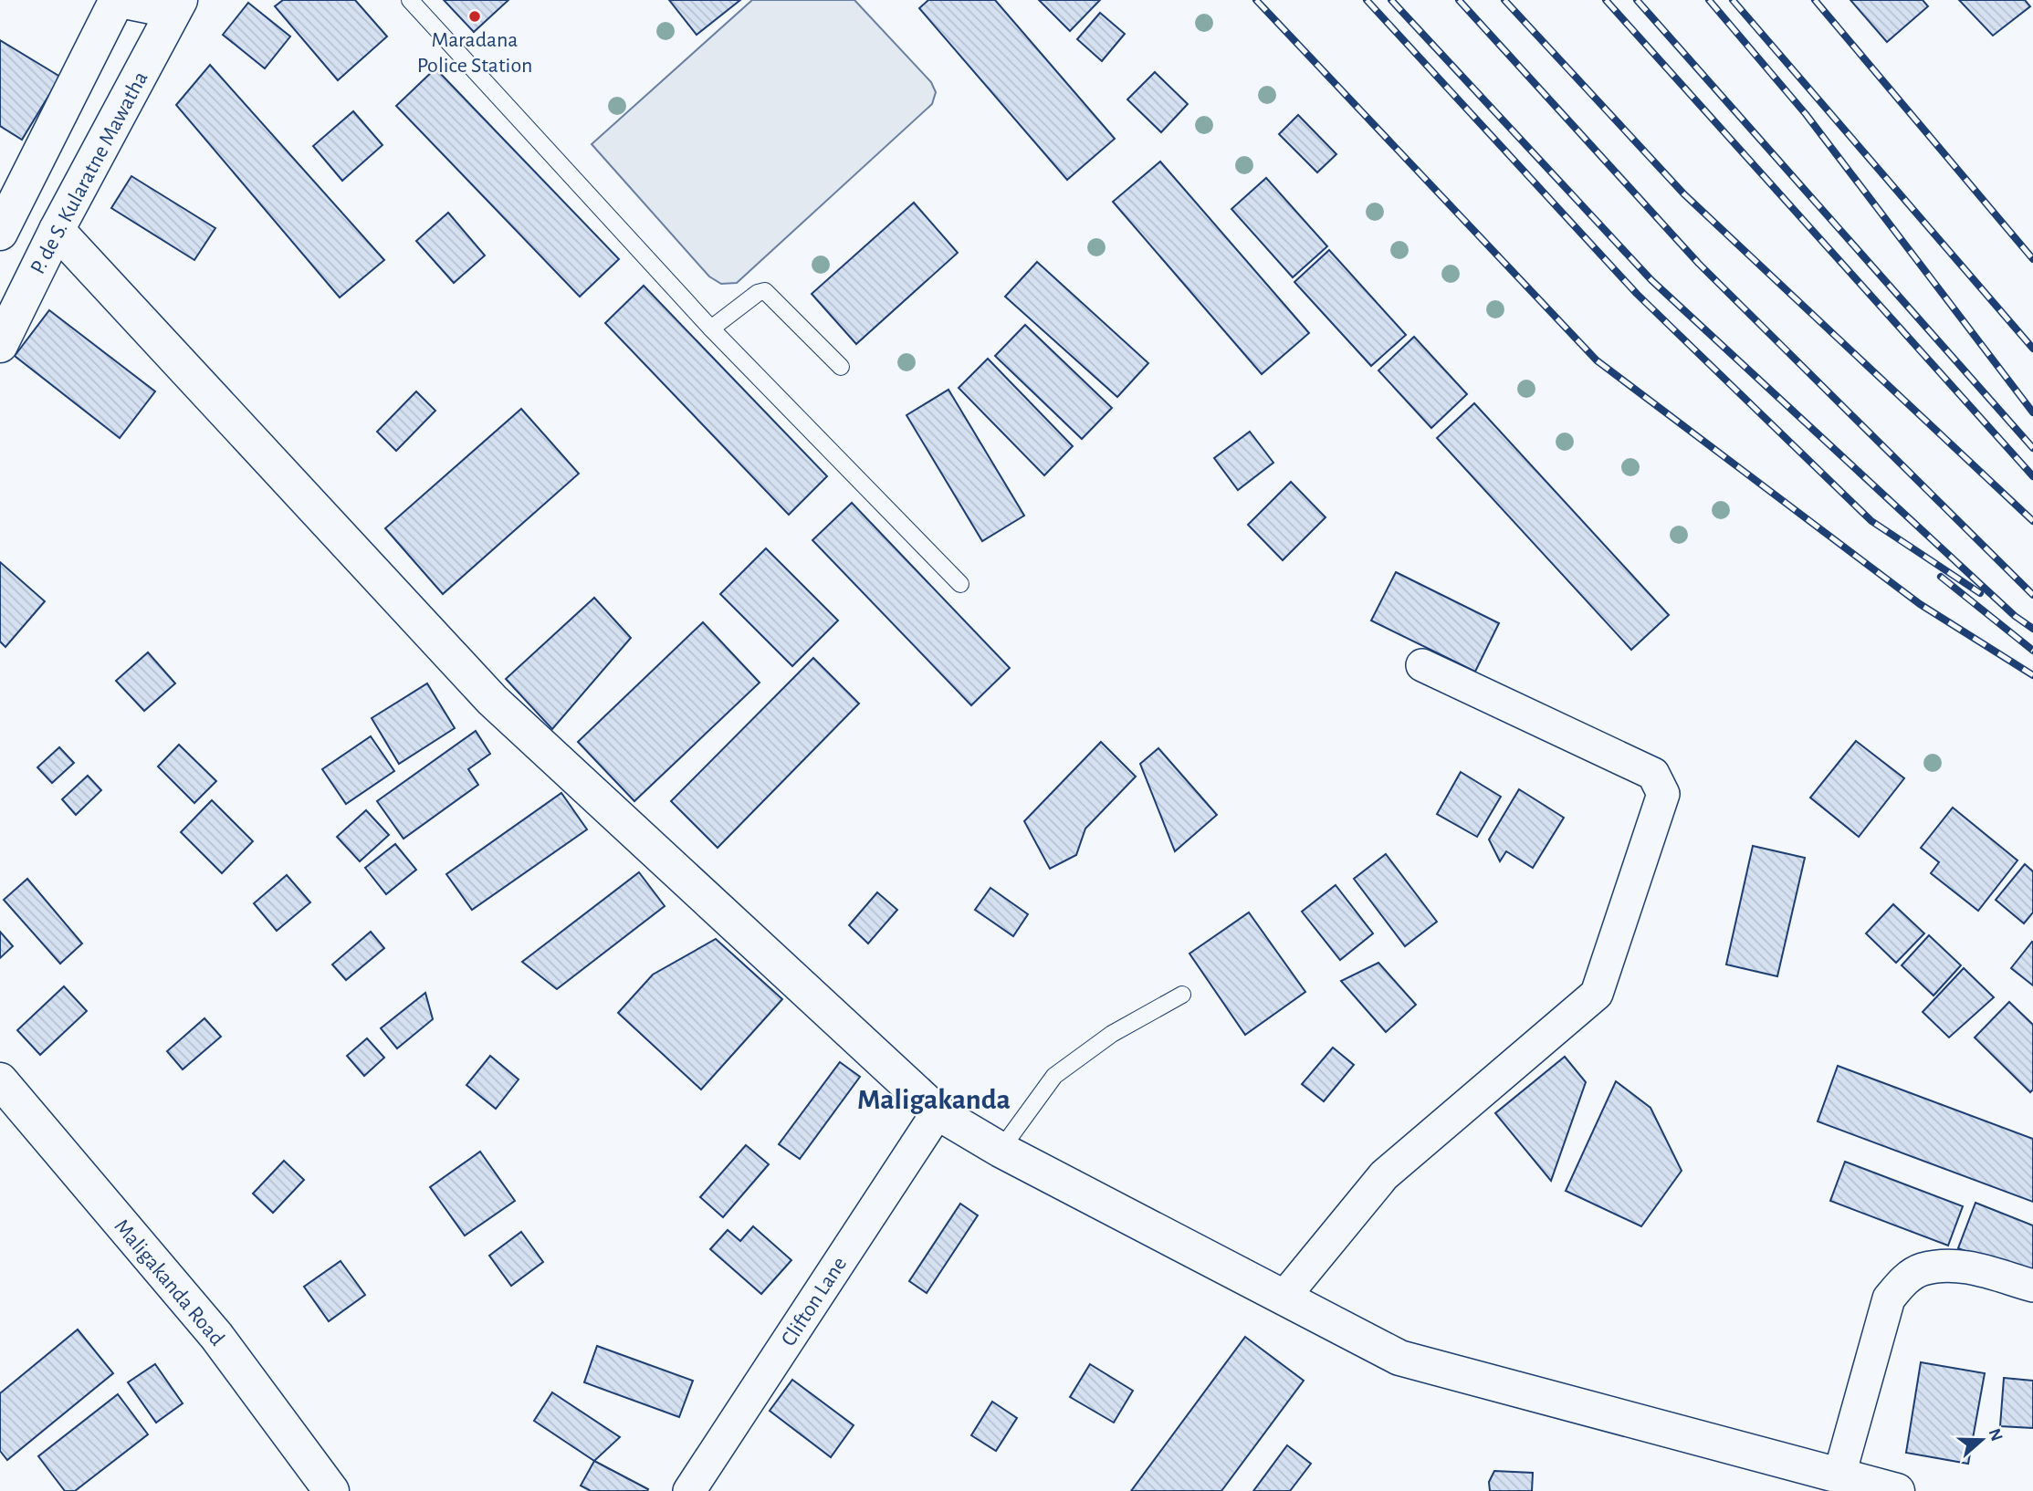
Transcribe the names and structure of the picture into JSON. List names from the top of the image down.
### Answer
{
  "streets": {
    "main road": ["P. de S. Kularatne Mawatha", "Maligakanda Road"],
    "street": ["Clifton Lane"]
  },
  "districts": ["Maligakanda"],
  "places": ["Maradana Police Station"],
  "north": "right"
}
